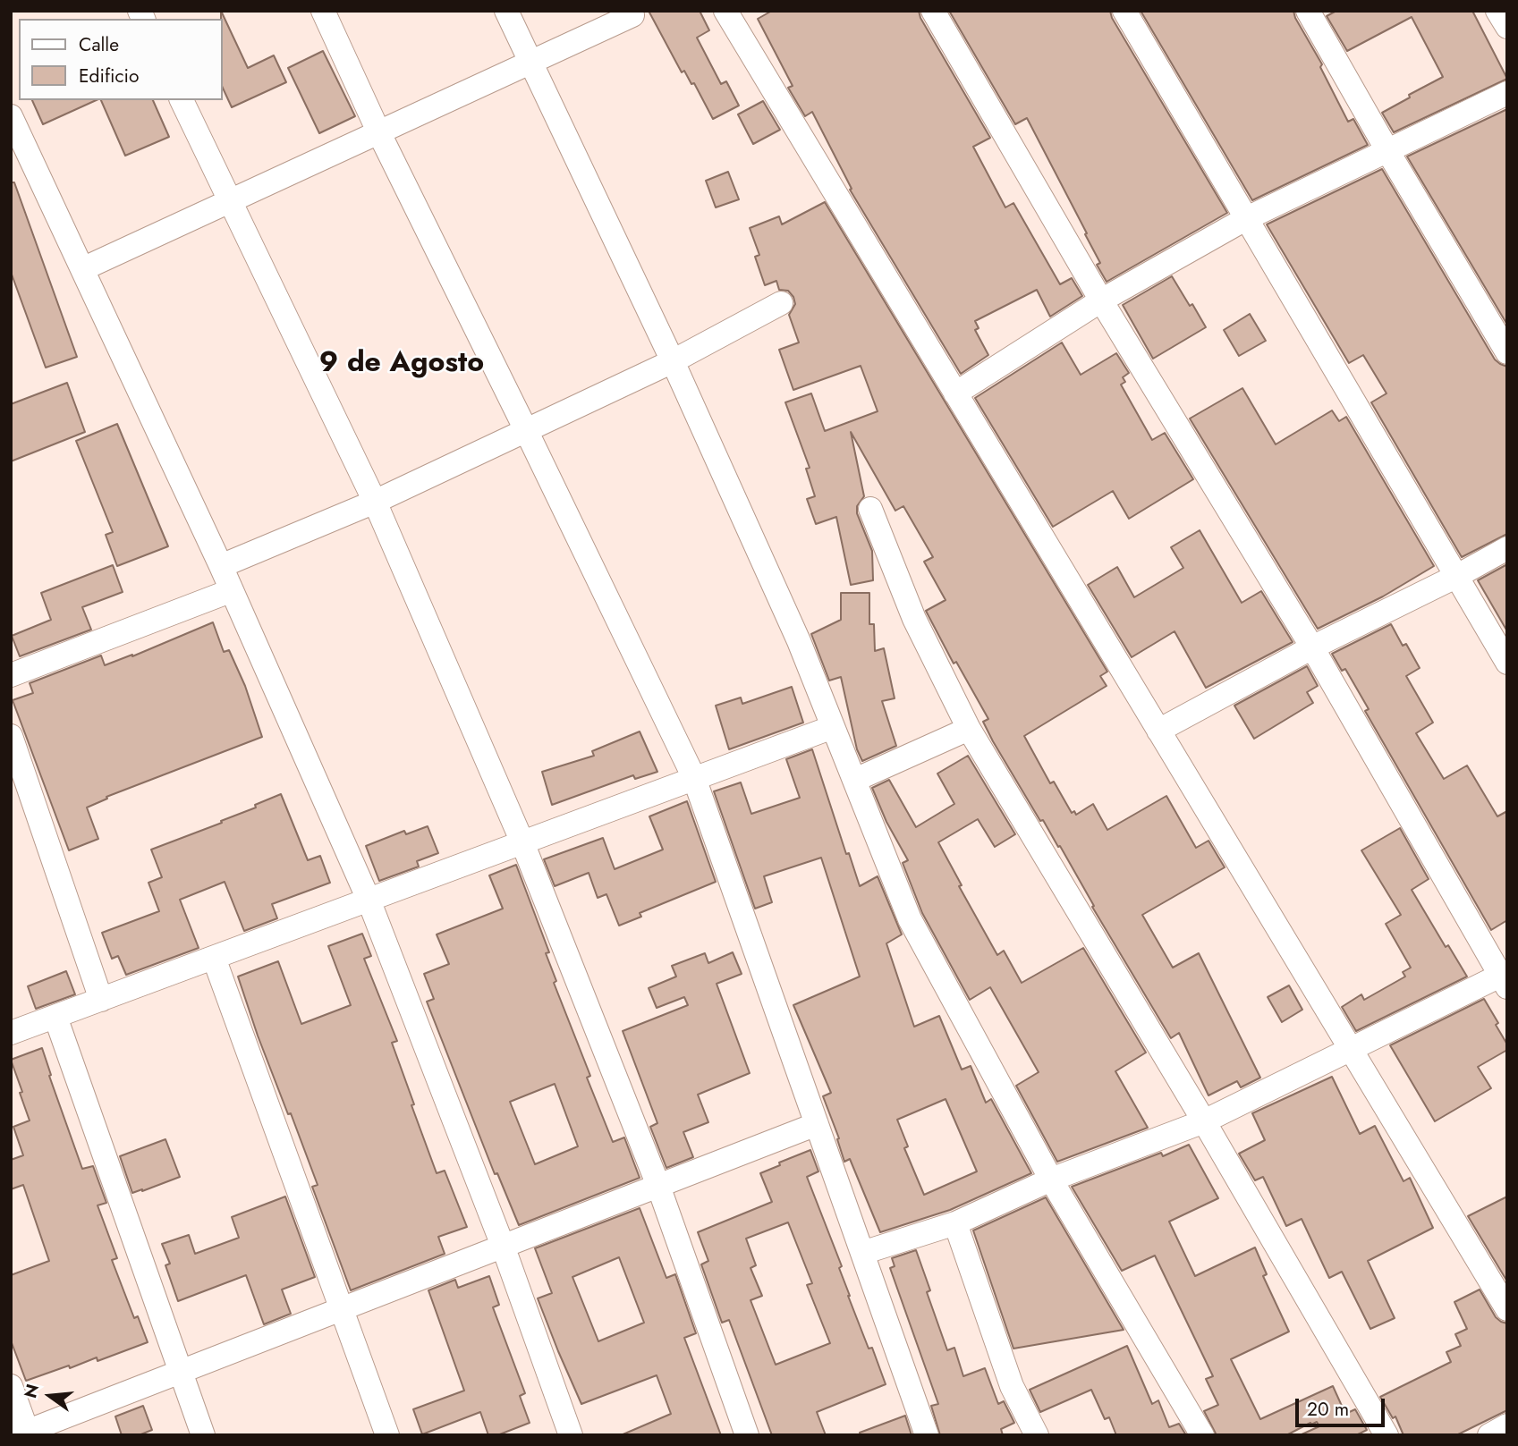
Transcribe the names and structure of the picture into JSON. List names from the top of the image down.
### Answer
{
  "districts": ["9 de Agosto"],
  "legend": ["Calle", "Edificio"],
  "scale_bar": "20 m",
  "north": "left"
}
